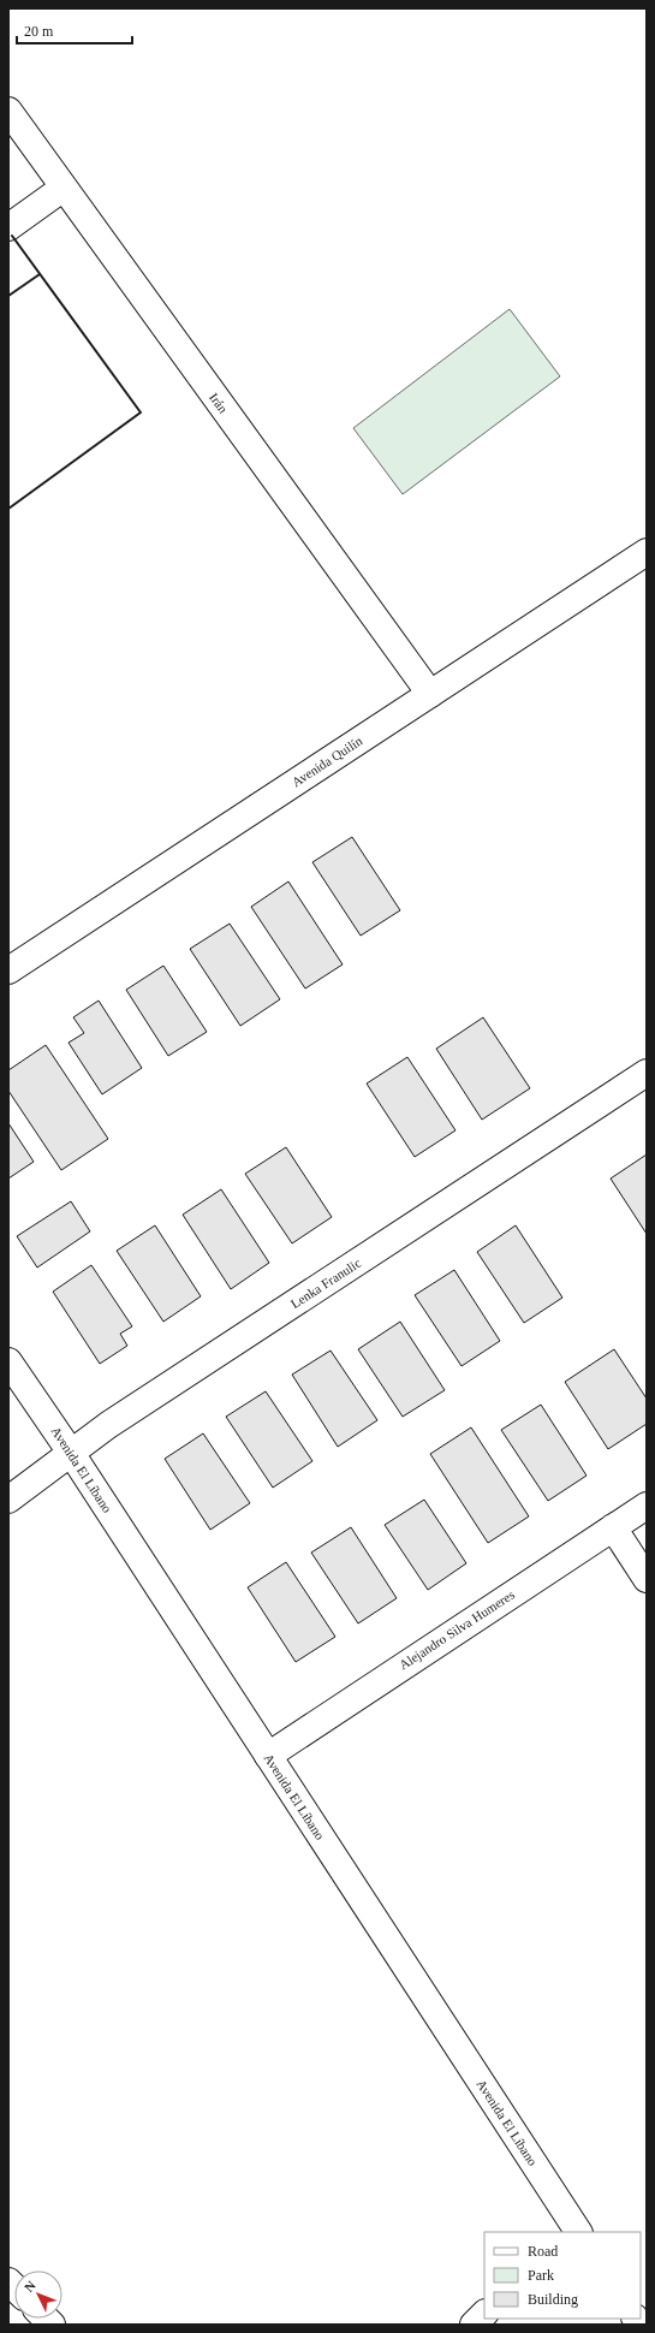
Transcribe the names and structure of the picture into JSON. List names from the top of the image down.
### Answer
{
  "streets": {
    "street": [
      "Irán",
      "Avenida Quilín",
      "Lenka Franulic",
      "Avenida El Líbano",
      "Alejandro Silva Humeres"
    ]
  },
  "crossings": [
    ["Irán", "Avenida Quilín"],
    ["Lenka Franulic", "Avenida El Líbano"],
    ["Avenida El Líbano", "Alejandro Silva Humeres"]
  ],
  "legend": ["Road", "Park", "Building"],
  "scale_bar": "20 m",
  "north": "top left"
}
